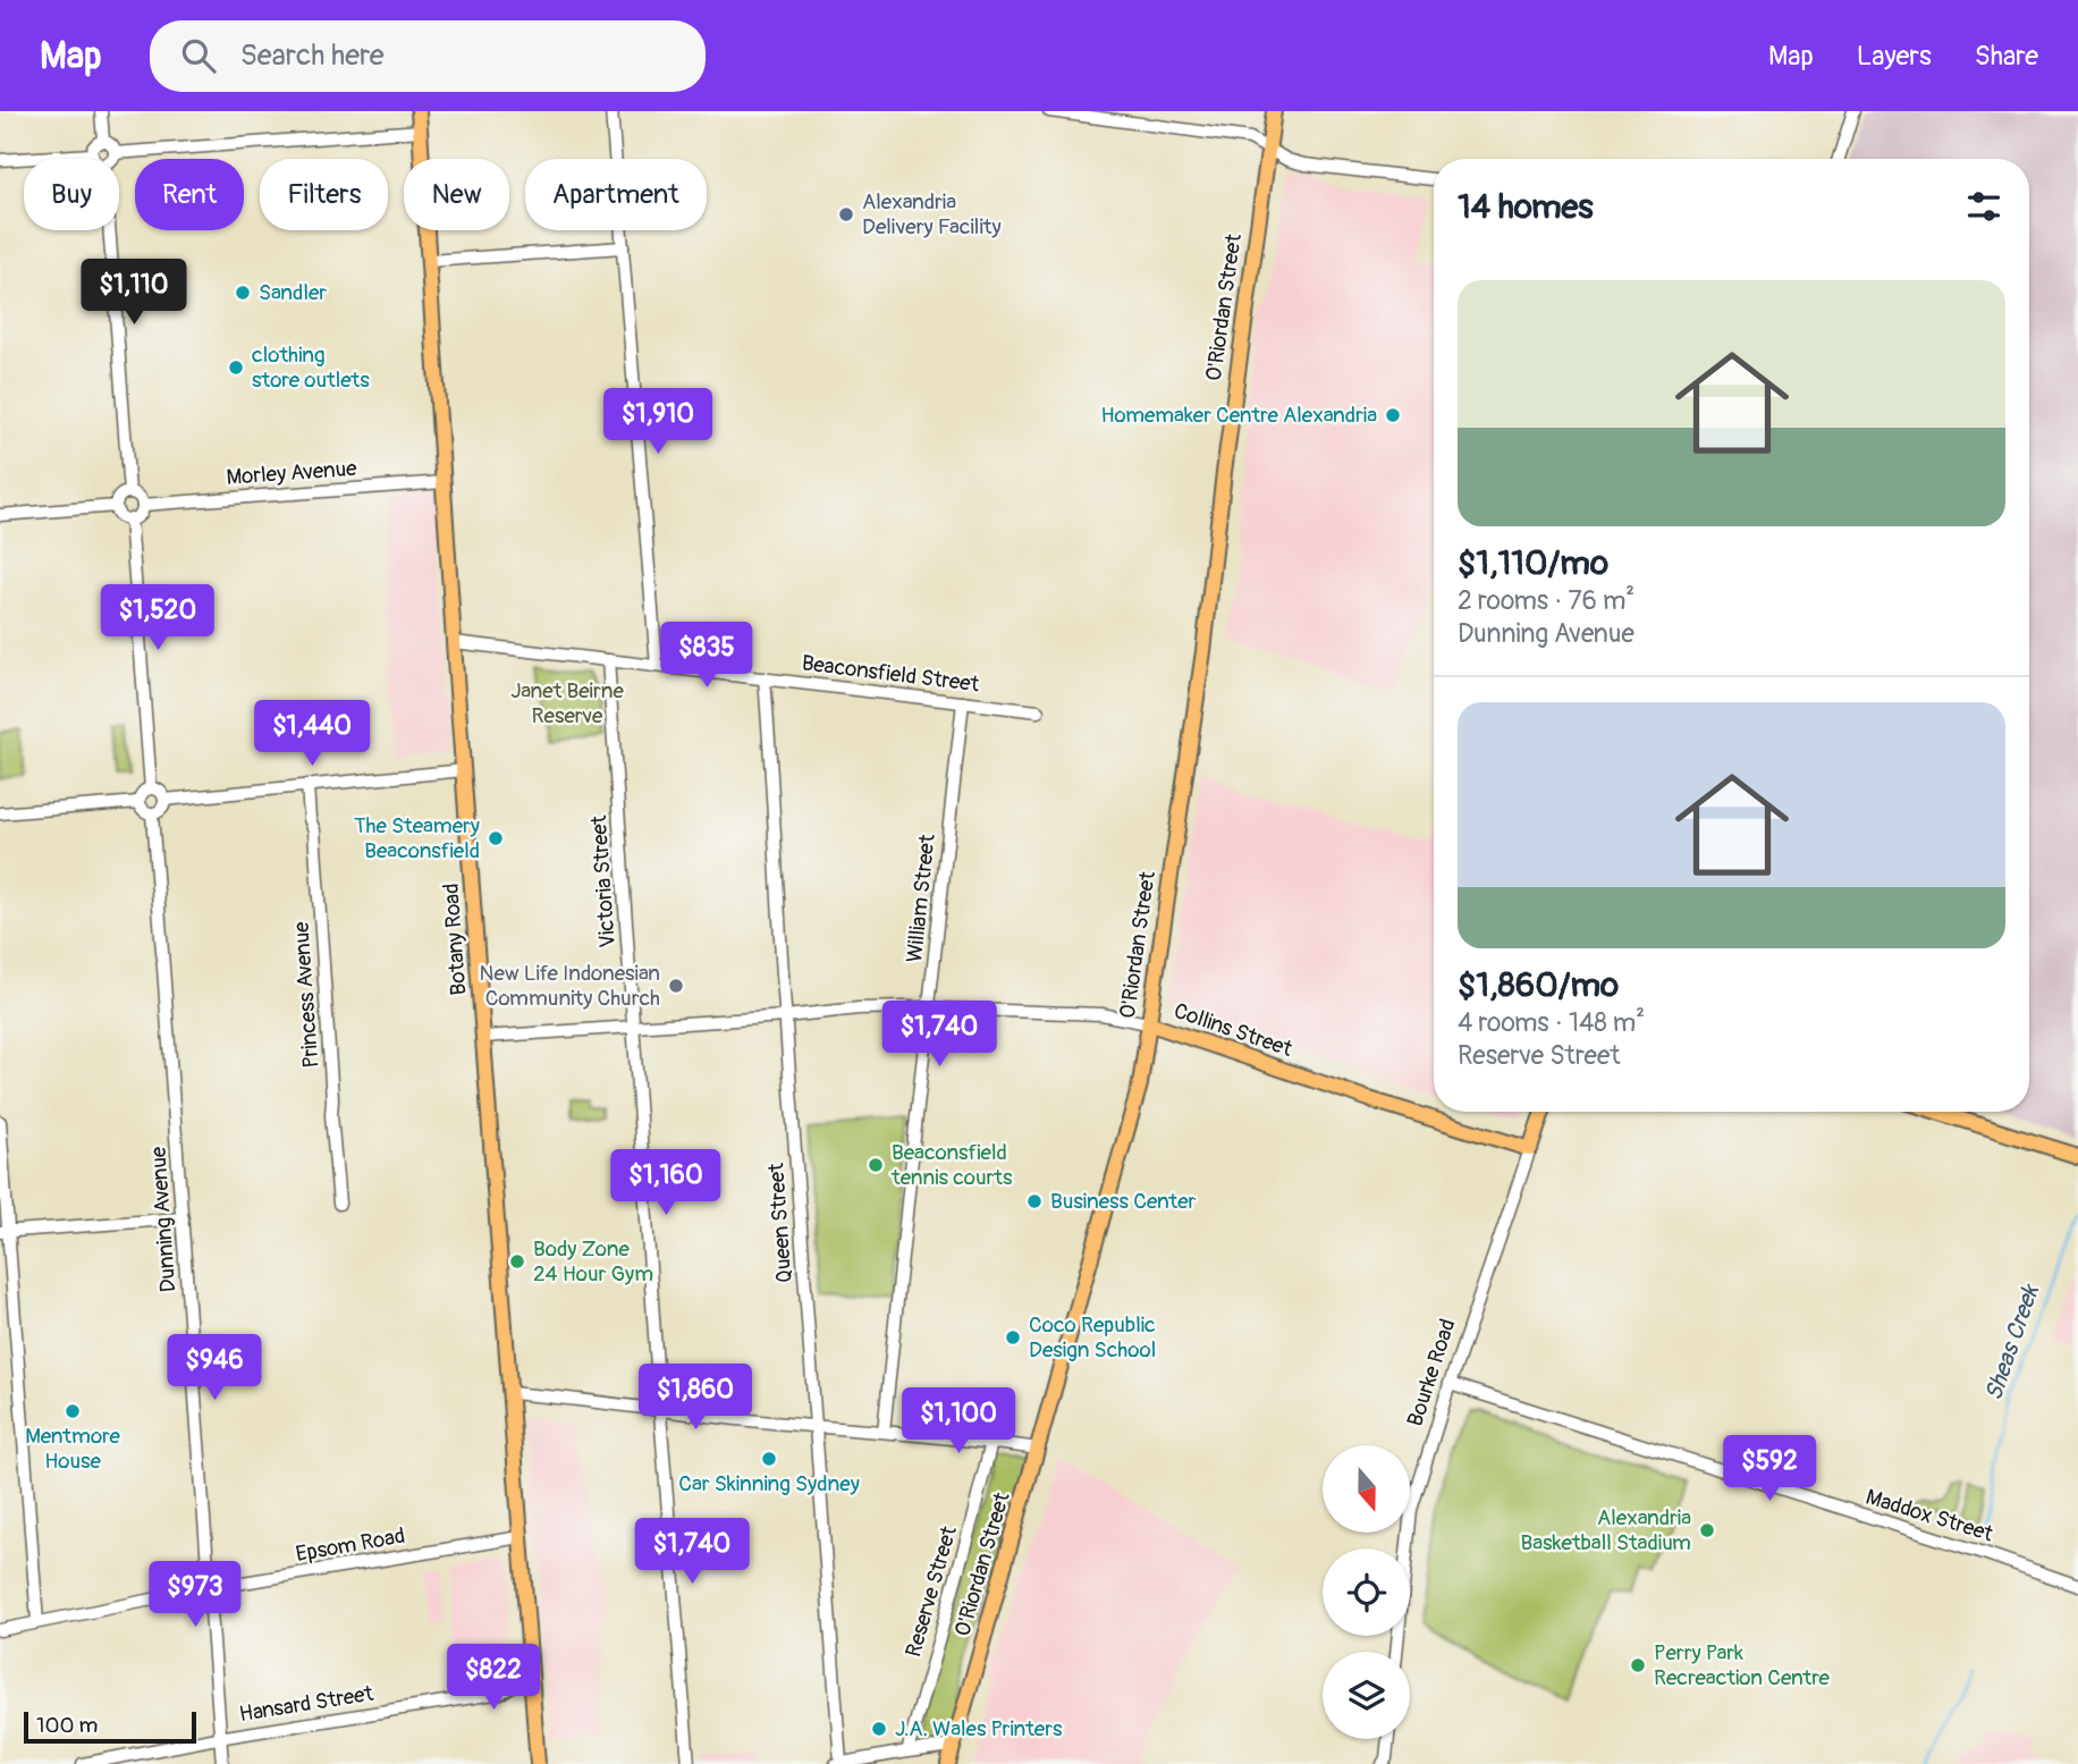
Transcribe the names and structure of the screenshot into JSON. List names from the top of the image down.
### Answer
{
  "streets": {
    "main road": [
      "O'Riordan Street",
      "Botany Road",
      "Collins Street",
      "Bourke Road"
    ],
    "street": [
      "Morley Avenue",
      "Beaconsfield Street",
      "Victoria Street",
      "William Street",
      "Princess Avenue",
      "Dunning Avenue",
      "Queen Street",
      "Maddox Street",
      "Epsom Road",
      "Reserve Street",
      "Hansard Street"
    ]
  },
  "crossings": [
    ["O'Riordan Street", "Collins Street"],
    ["Morley Avenue", "Botany Road"],
    ["Beaconsfield Street", "Victoria Street"],
    ["Beaconsfield Street", "William Street"],
    ["Beaconsfield Street", "Botany Road"],
    ["Beaconsfield Street", "Queen Street"],
    ["Victoria Street", "Collins Street"],
    ["William Street", "Collins Street"],
    ["Botany Road", "Collins Street"],
    ["Botany Road", "Epsom Road"],
    ["Botany Road", "Hansard Street"],
    ["Collins Street", "Queen Street"],
    ["Collins Street", "Bourke Road"],
    ["Dunning Avenue", "Epsom Road"],
    ["Dunning Avenue", "Hansard Street"],
    ["Bourke Road", "Maddox Street"]
  ],
  "water": ["Sheas Creek"],
  "parks": ["Janet Beirne Reserve"],
  "places": [
    "Alexandria Delivery Facility",
    "Sandler",
    "clothing store outlets",
    "Homemaker Centre Alexandria",
    "The Steamery Beaconsfield",
    "New Life Indonesian Community Church",
    "Beaconsfield tennis courts",
    "Business Center",
    "Body Zone 24 Hour Gym",
    "Coco Republic Design School",
    "Mentmore House",
    "Car Skinning Sydney",
    "Alexandria Basketball Stadium",
    "Perry Park Recreaction Centre",
    "J.A. Wales Printers"
  ],
  "scale_bar": "100 m",
  "north": "bottom",
  "page": {
    "header": "Map",
    "search": "Search here",
    "nav": ["Map", "Layers", "Share"],
    "chip": [
      "Buy",
      "Rent",
      "Filters",
      "New",
      "Apartment"
    ],
    "heading": "14 homes",
    "list": [
      {
        "name": "$1,110/mo",
        "note": "2 rooms · 76 m² · Dunning Avenue"
      },
      {
        "name": "$1,860/mo",
        "note": "4 rooms · 148 m² · Reserve Street"
      }
    ],
    "price": [
      "$1,110",
      "$1,910",
      "$1,520",
      "$835",
      "$1,440",
      "$1,740",
      "$1,160",
      "$946",
      "$1,860",
      "$1,100",
      "$592",
      "$1,740",
      "$973",
      "$822"
    ],
    "scale": "100 m"
  }
}
